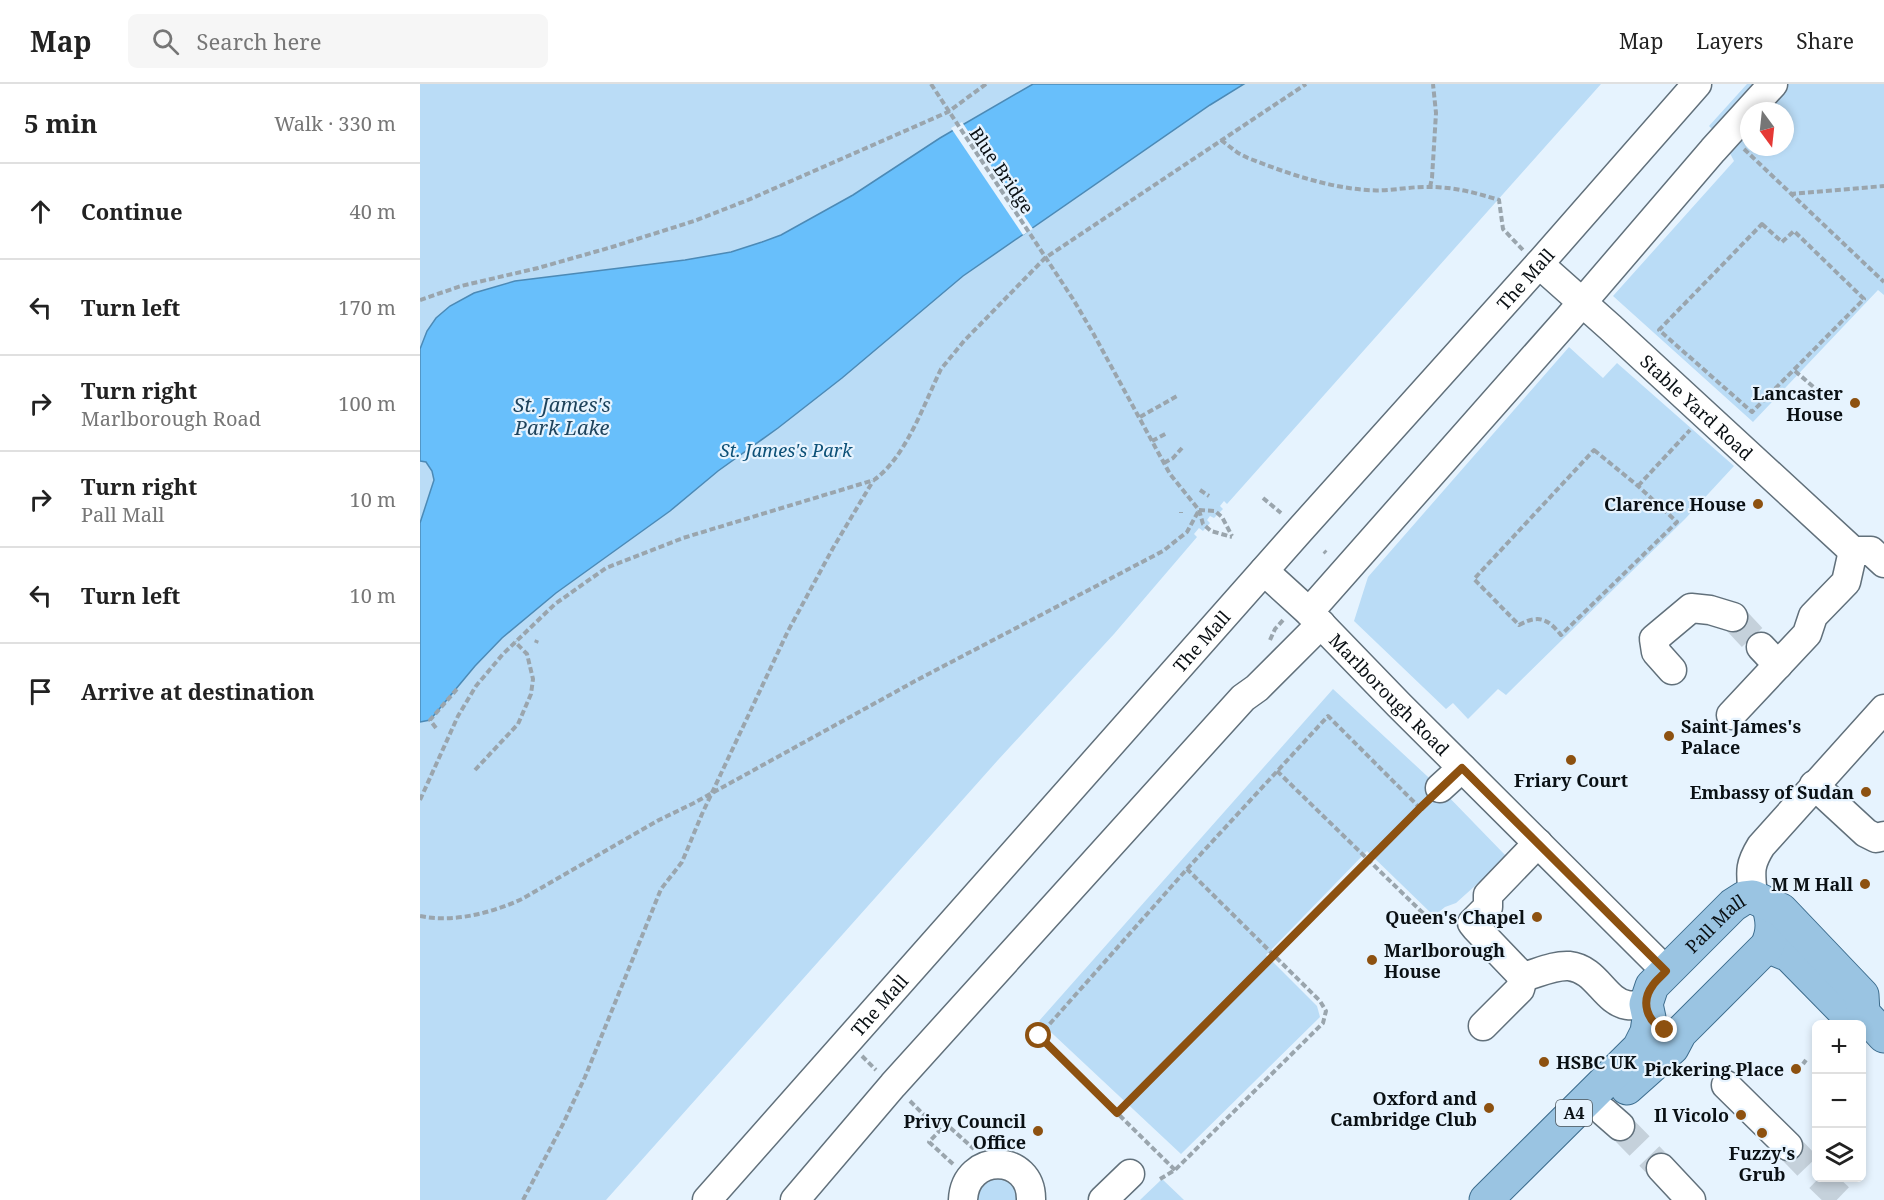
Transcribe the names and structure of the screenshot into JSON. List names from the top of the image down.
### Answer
{
  "streets": {
    "main road": ["Pall Mall", "A4"],
    "street": ["The Mall", "Stable Yard Road", "Marlborough Road"],
    "path": ["Blue Bridge"]
  },
  "crossings": [
    ["The Mall", "Stable Yard Road"],
    ["The Mall", "Marlborough Road"],
    ["Marlborough Road", "Pall Mall"]
  ],
  "water": ["St. James's Park Lake"],
  "parks": ["St. James's Park"],
  "places": [
    "Lancaster House",
    "Clarence House",
    "Saint James's Palace",
    "Friary Court",
    "Embassy of Sudan",
    "M M Hall",
    "Queen's Chapel",
    "Marlborough House",
    "HSBC UK",
    "Pickering Place",
    "Oxford and Cambridge Club",
    "Il Vicolo",
    "Privy Council Office",
    "Fuzzy's Grub"
  ],
  "north": "bottom",
  "page": {
    "header": "Map",
    "search": "Search here",
    "nav": ["Map", "Layers", "Share"],
    "heading": ["5 min", "Walk · 330 m"],
    "list": [
      ["Continue", "40 m"],
      ["Turn left", "170 m"],
      ["Turn right", "Marlborough Road", "100 m"],
      ["Turn right", "Pall Mall", "10 m"],
      ["Turn left", "10 m"],
      "Arrive at destination"
    ],
    "map_buttons": ["+", "−"]
  }
}
